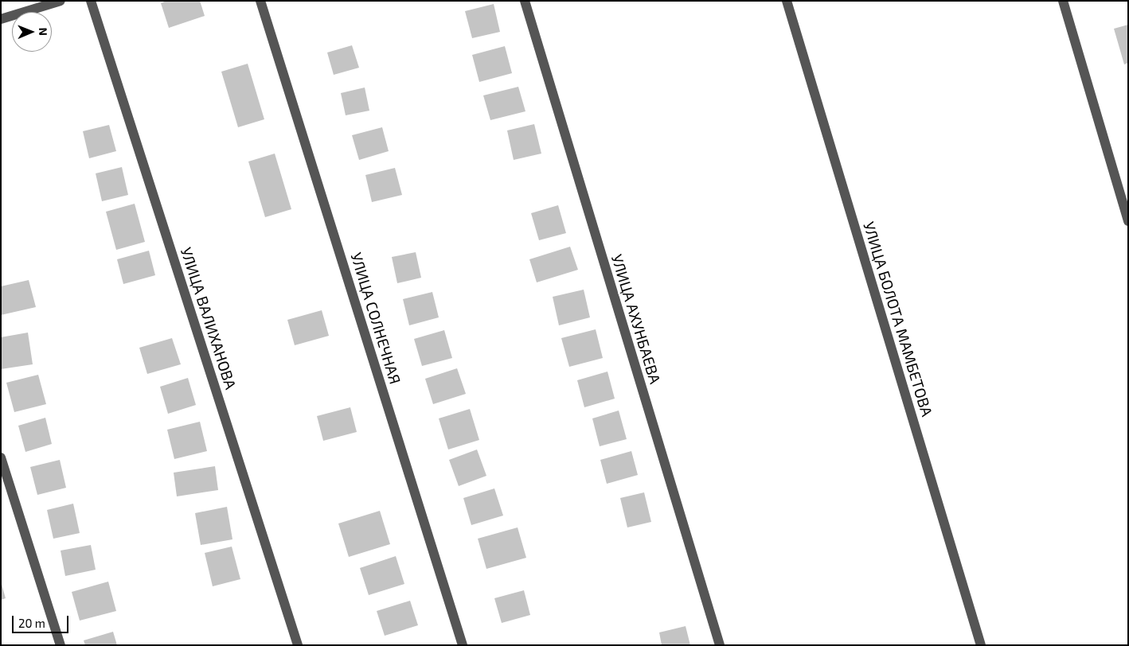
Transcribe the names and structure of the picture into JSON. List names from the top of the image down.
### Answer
{
  "streets": {
    "street": [
      "УЛИЦА ВАЛИХАНОВА",
      "УЛИЦА СОЛНЕЧНАЯ",
      "УЛИЦА АХУНБАЕВА",
      "УЛИЦА БОЛОТА МАМБЕТОВА"
    ]
  },
  "scale_bar": "20 m",
  "north": "right"
}
